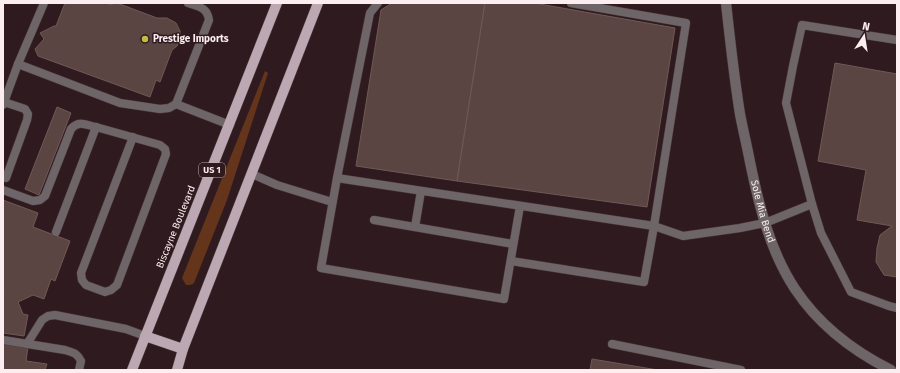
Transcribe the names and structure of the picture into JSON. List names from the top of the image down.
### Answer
{
  "streets": {
    "main road": ["US 1", "Biscayne Boulevard"],
    "street": ["Sole Mia Bend"]
  },
  "places": ["Prestige Imports"],
  "north": "top"
}
